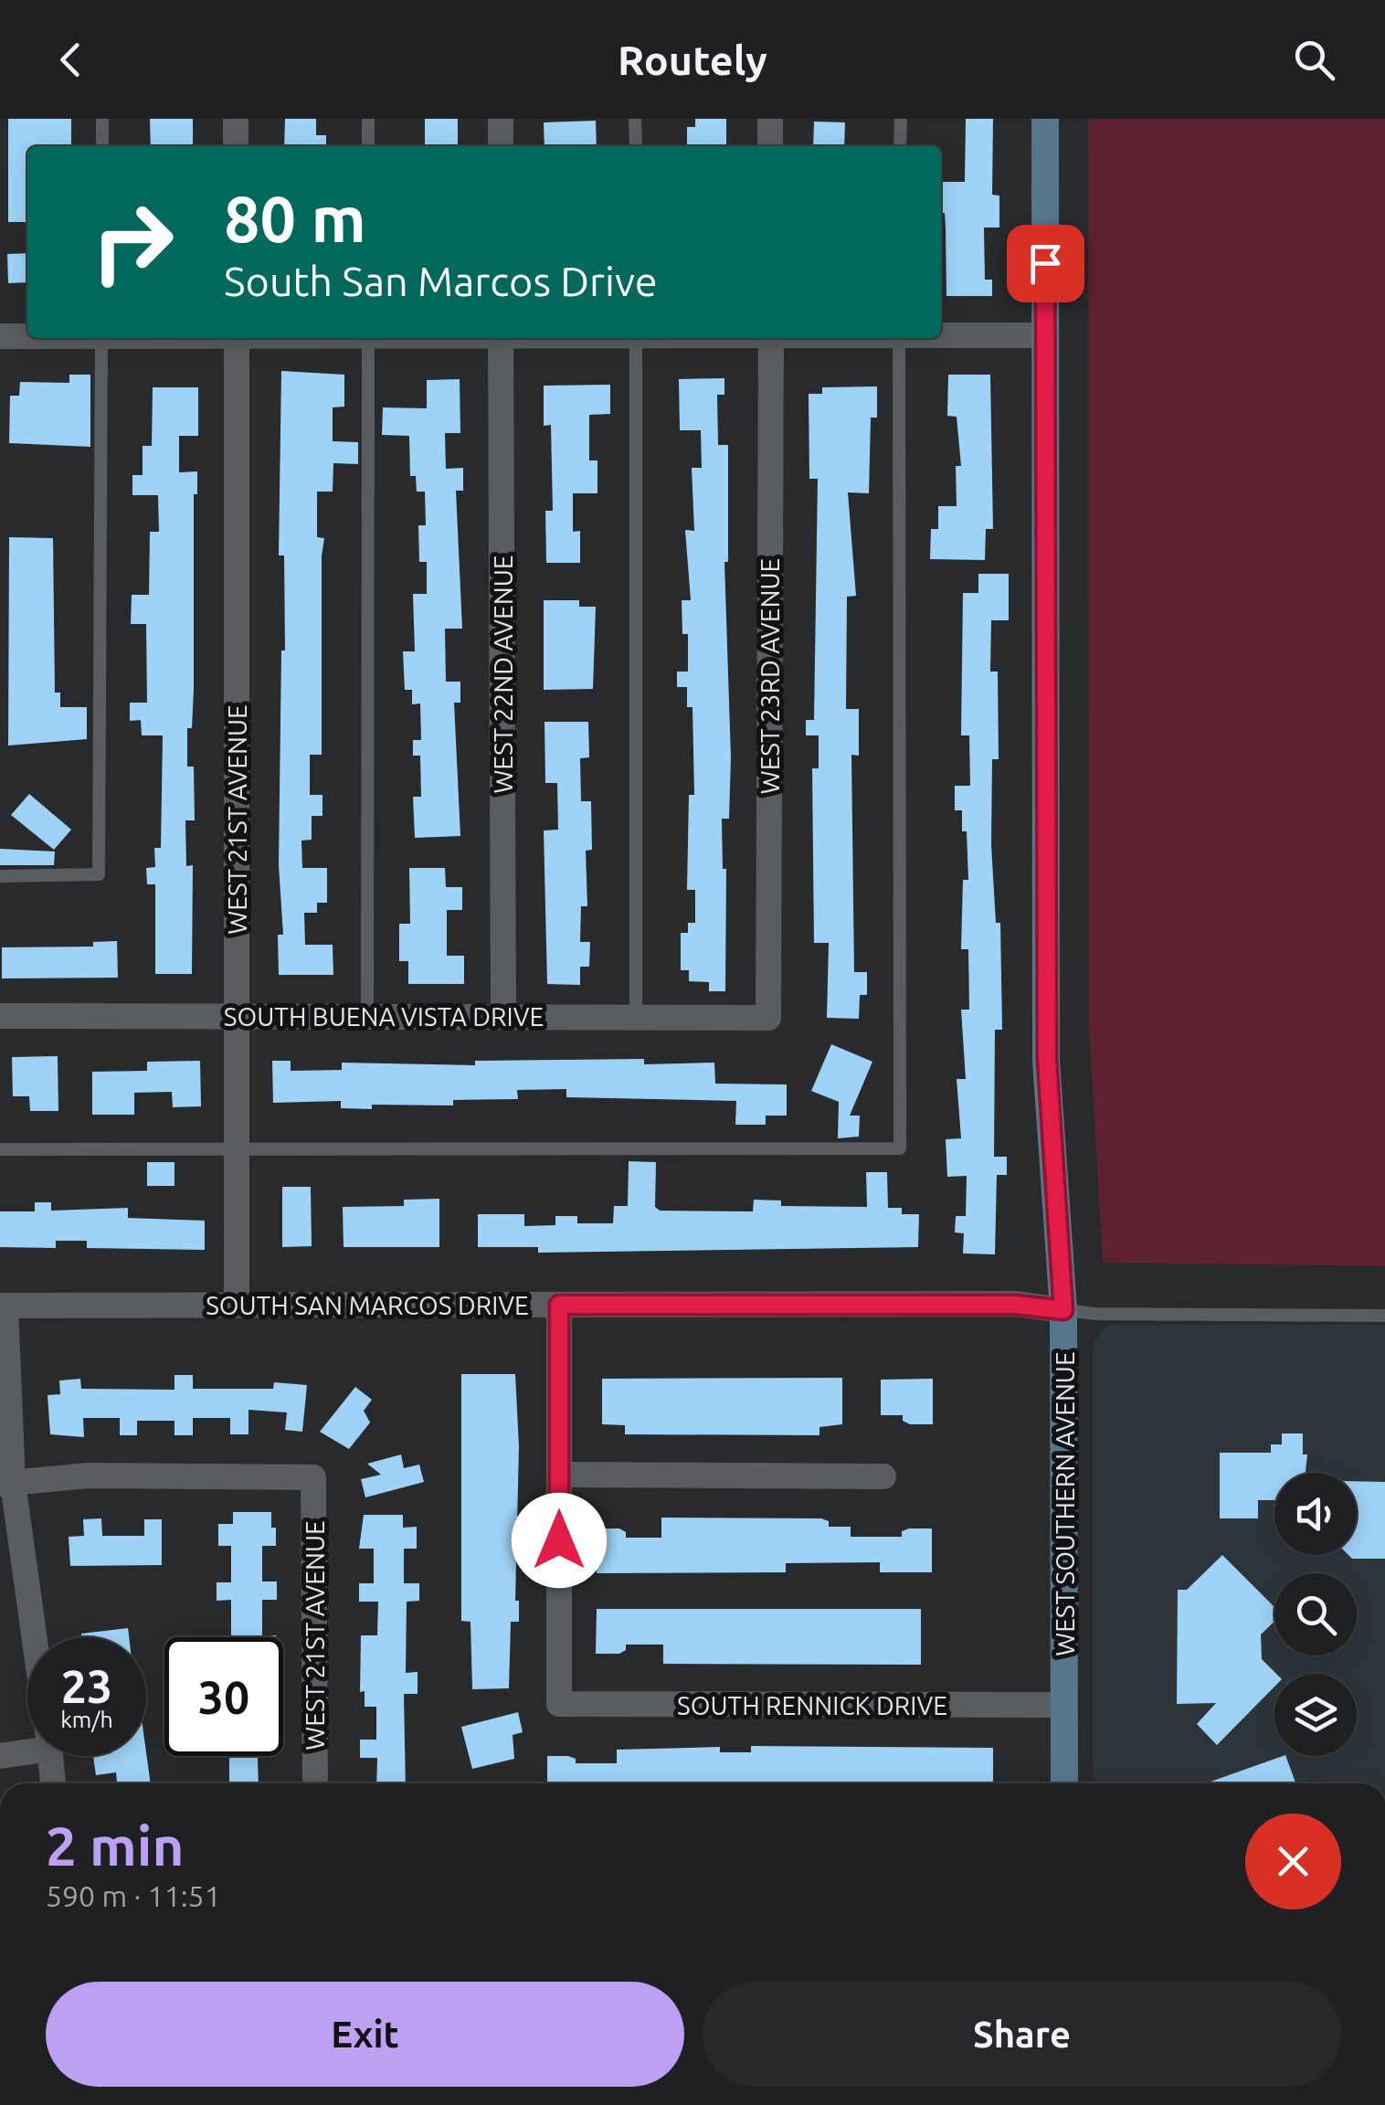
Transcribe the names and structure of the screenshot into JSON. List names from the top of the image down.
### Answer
{
  "streets": {
    "main road": ["WEST SOUTHERN AVENUE"],
    "street": [
      "WEST 22ND AVENUE",
      "WEST 23RD AVENUE",
      "WEST 21ST AVENUE",
      "SOUTH BUENA VISTA DRIVE",
      "SOUTH SAN MARCOS DRIVE",
      "SOUTH RENNICK DRIVE"
    ]
  },
  "crossings": [
    ["WEST 22ND AVENUE", "SOUTH BUENA VISTA DRIVE"],
    ["WEST 23RD AVENUE", "SOUTH BUENA VISTA DRIVE"],
    ["WEST 21ST AVENUE", "SOUTH BUENA VISTA DRIVE"],
    ["WEST 21ST AVENUE", "SOUTH SAN MARCOS DRIVE"],
    ["SOUTH SAN MARCOS DRIVE", "WEST SOUTHERN AVENUE"],
    ["WEST SOUTHERN AVENUE", "SOUTH RENNICK DRIVE"]
  ],
  "page": {
    "header": "Routely",
    "turn": ["80 m", "South San Marcos Drive"],
    "speed": "23 km/h",
    "limit": "30",
    "heading": ["2 min", "590 m · 11:51"],
    "buttons": ["Exit", "Share"]
  }
}
